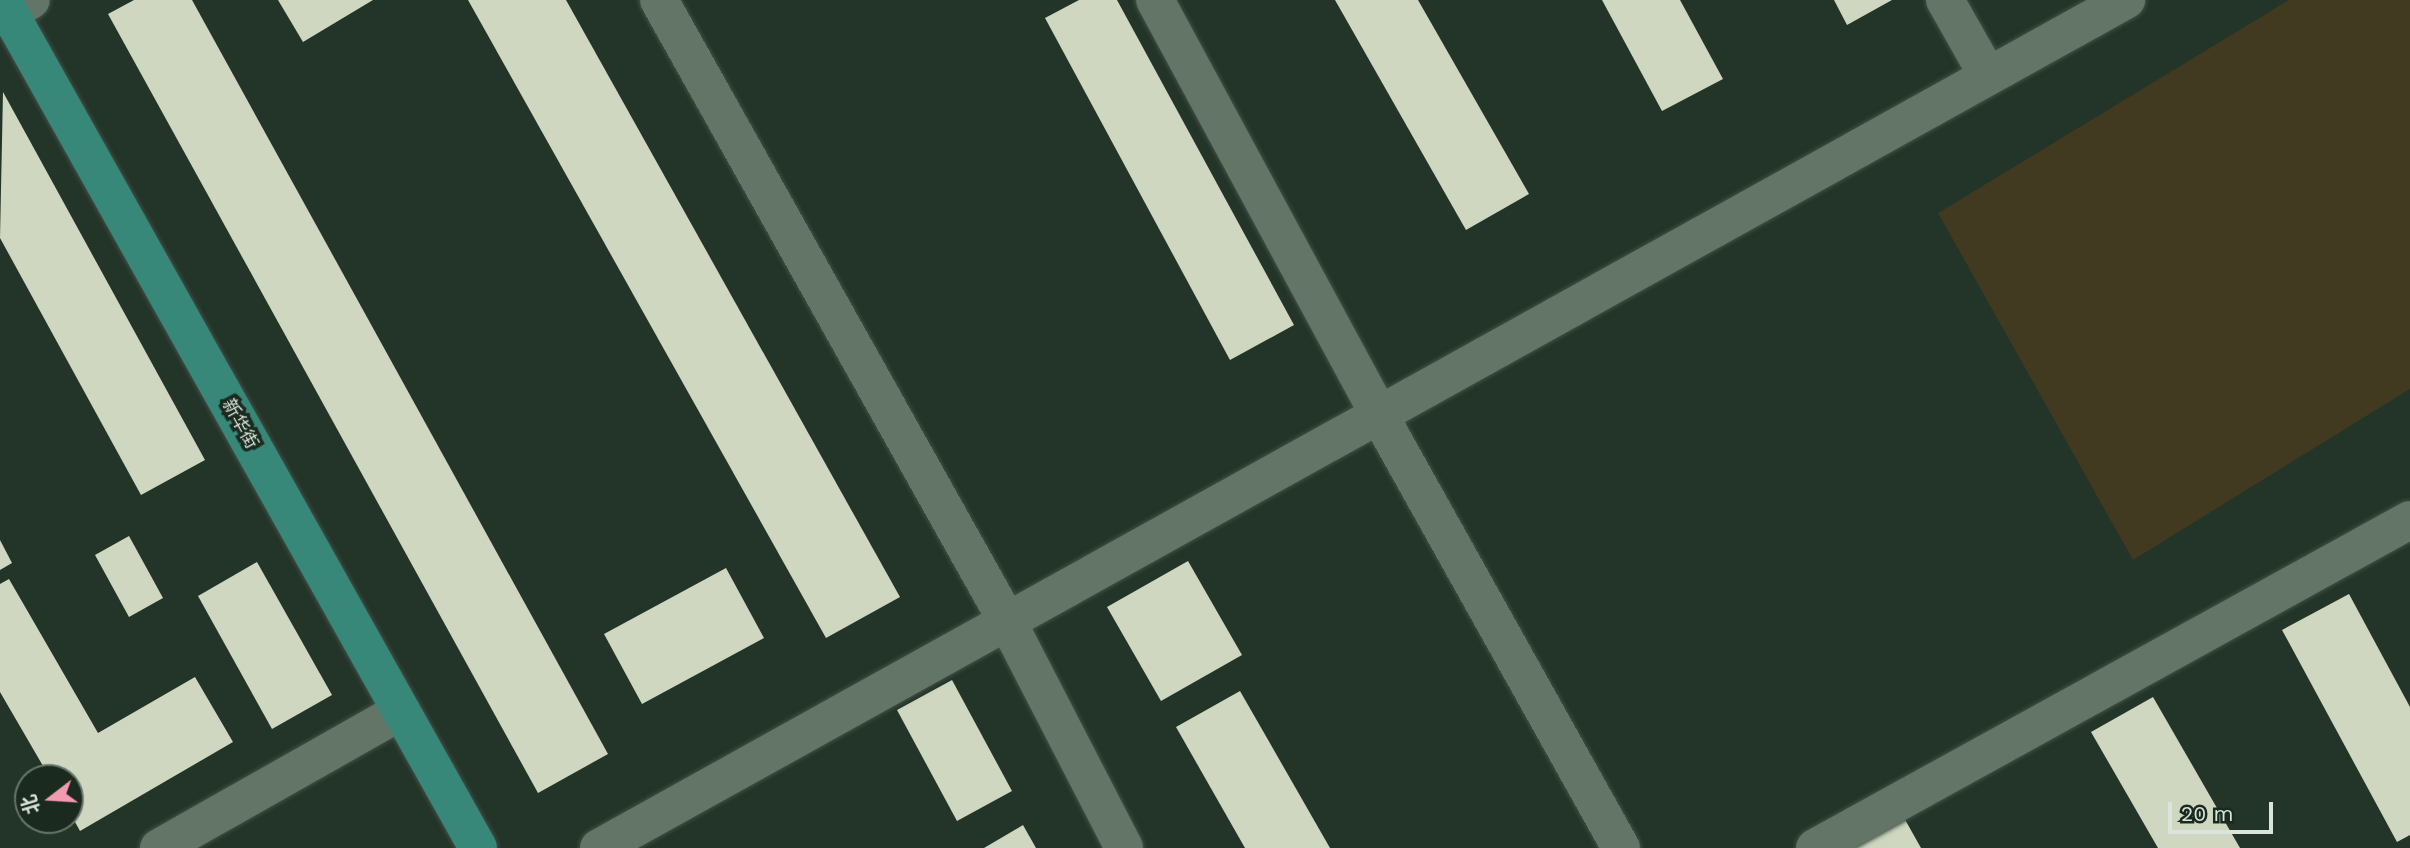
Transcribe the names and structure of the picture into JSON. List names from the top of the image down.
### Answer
{
  "streets": {
    "main road": ["新华街"]
  },
  "scale_bar": "20 m",
  "north": "left"
}
